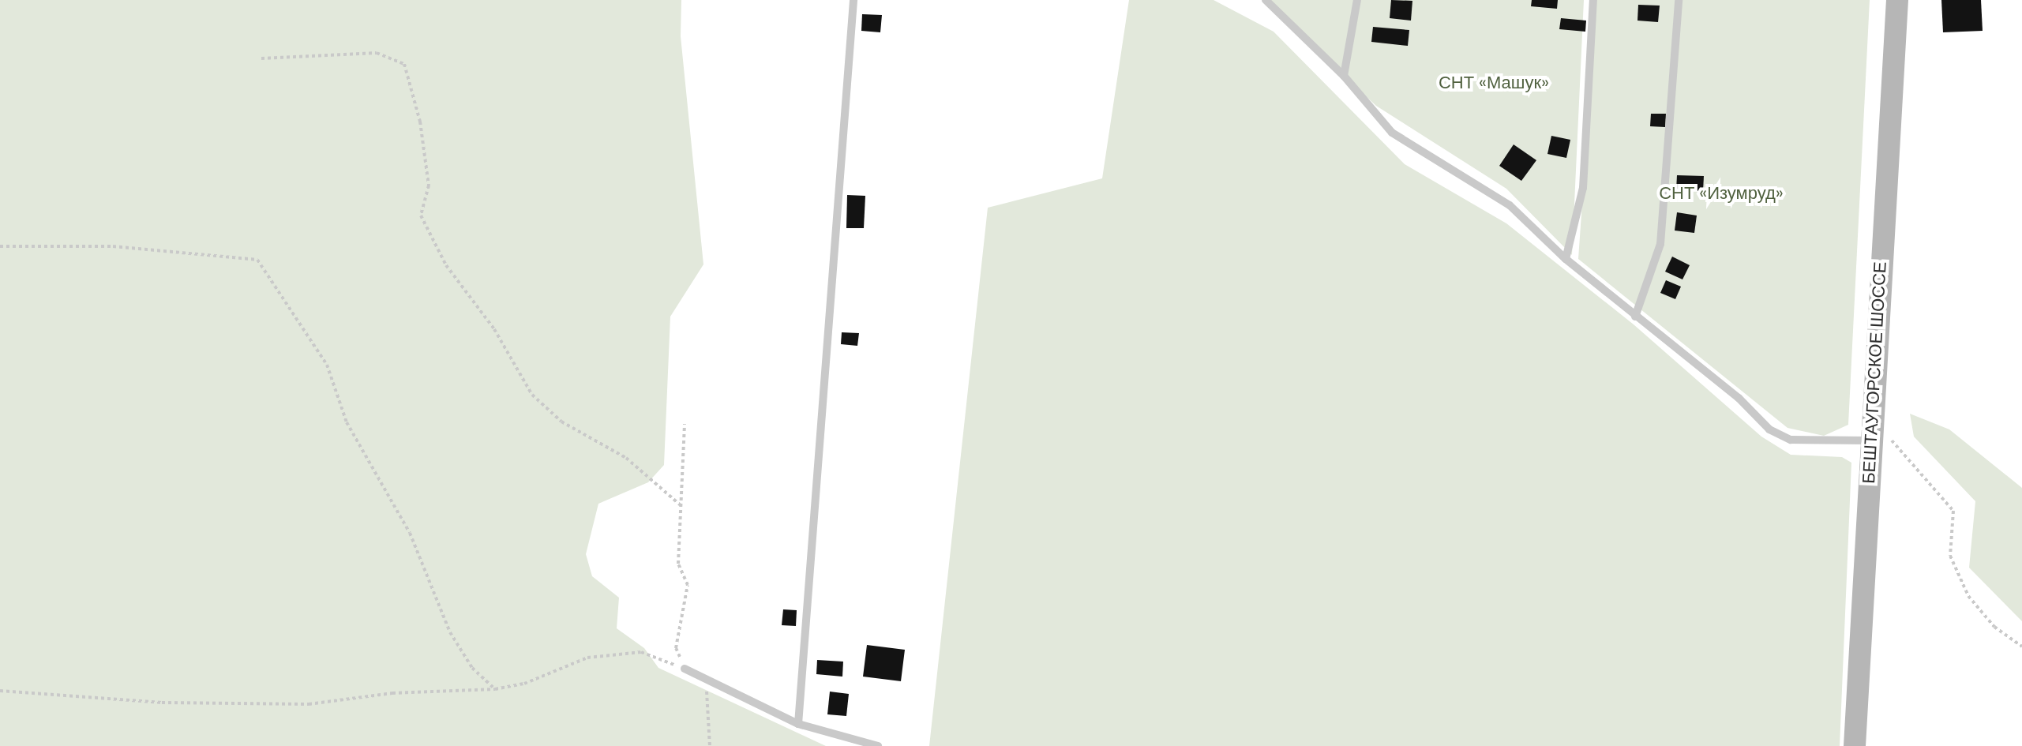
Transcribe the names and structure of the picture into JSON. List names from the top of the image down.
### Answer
{
  "streets": {
    "street": ["БЕШТАУГОРСКОЕ ШОССЕ"]
  },
  "parks": ["СНТ «Машук»", "СНТ «Изумруд»"]
}
